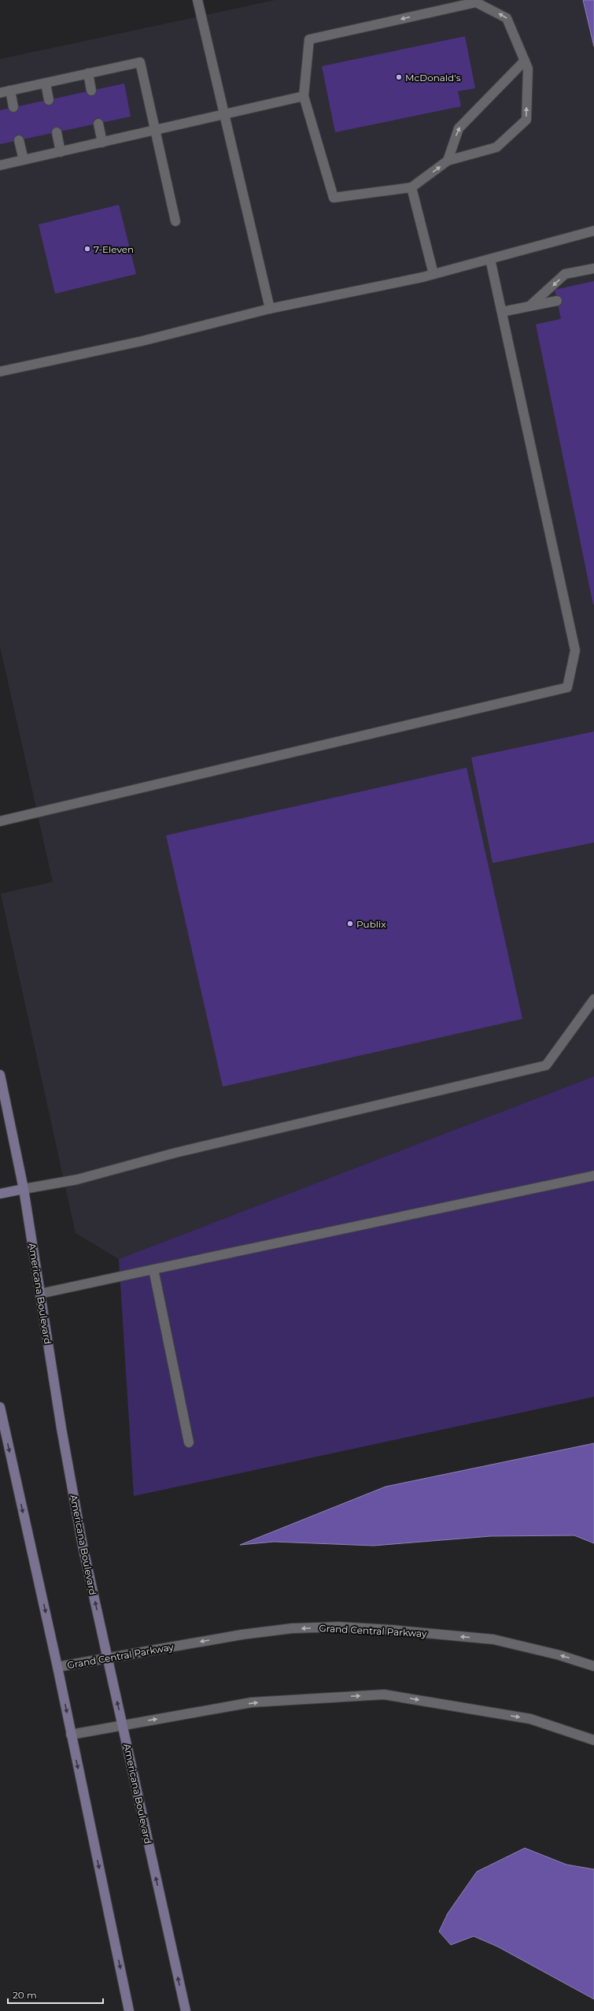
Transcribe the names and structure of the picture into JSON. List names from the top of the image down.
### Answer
{
  "streets": {
    "main road": ["Americana Boulevard"],
    "street": ["Grand Central Parkway"]
  },
  "crossings": [
    ["Americana Boulevard", "Grand Central Parkway"]
  ],
  "places": ["McDonald's", "7-Eleven", "Publix"],
  "scale_bar": "20 m"
}
